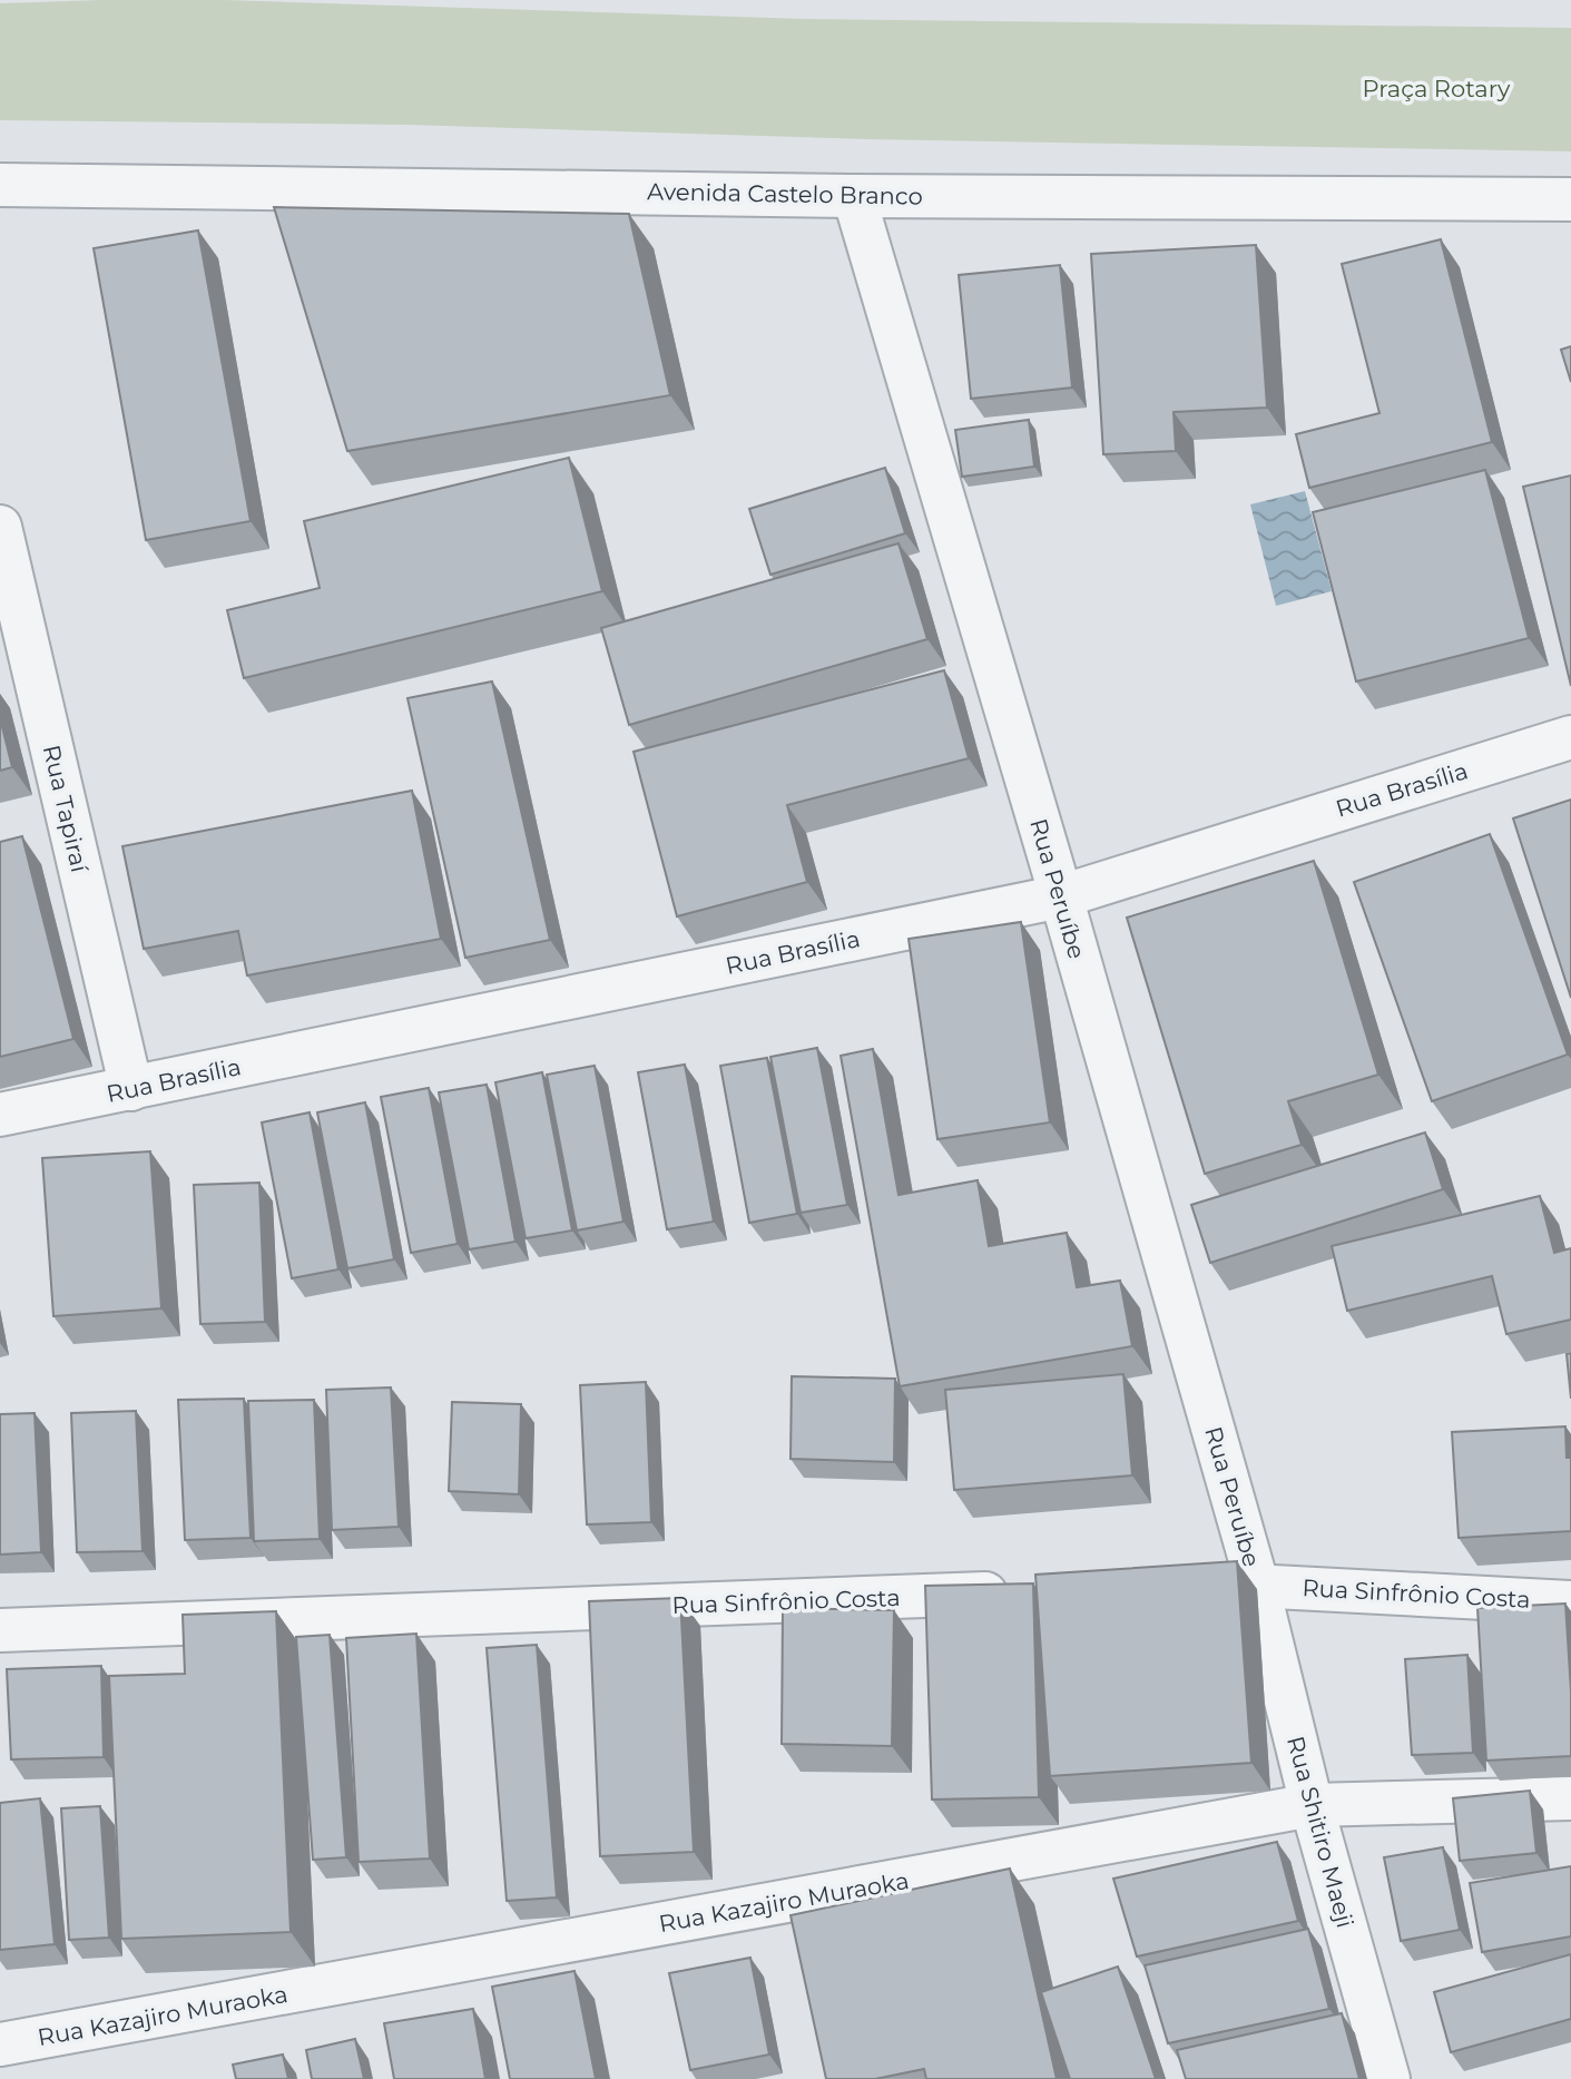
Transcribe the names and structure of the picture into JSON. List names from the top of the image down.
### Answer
{
  "streets": {
    "street": [
      "Avenida Castelo Branco",
      "Rua Brasília",
      "Rua Tapiraí",
      "Rua Peruíbe",
      "Rua Sinfrônio Costa",
      "Rua Shitiro Maeji",
      "Rua Kazajiro Muraoka"
    ]
  },
  "crossings": [
    ["Avenida Castelo Branco", "Rua Peruíbe"],
    ["Rua Brasília", "Rua Tapiraí"],
    ["Rua Brasília", "Rua Peruíbe"],
    ["Rua Peruíbe", "Rua Sinfrônio Costa"],
    ["Rua Peruíbe", "Rua Shitiro Maeji"],
    ["Rua Sinfrônio Costa", "Rua Shitiro Maeji"],
    ["Rua Shitiro Maeji", "Rua Kazajiro Muraoka"]
  ],
  "parks": ["Praça Rotary"]
}
